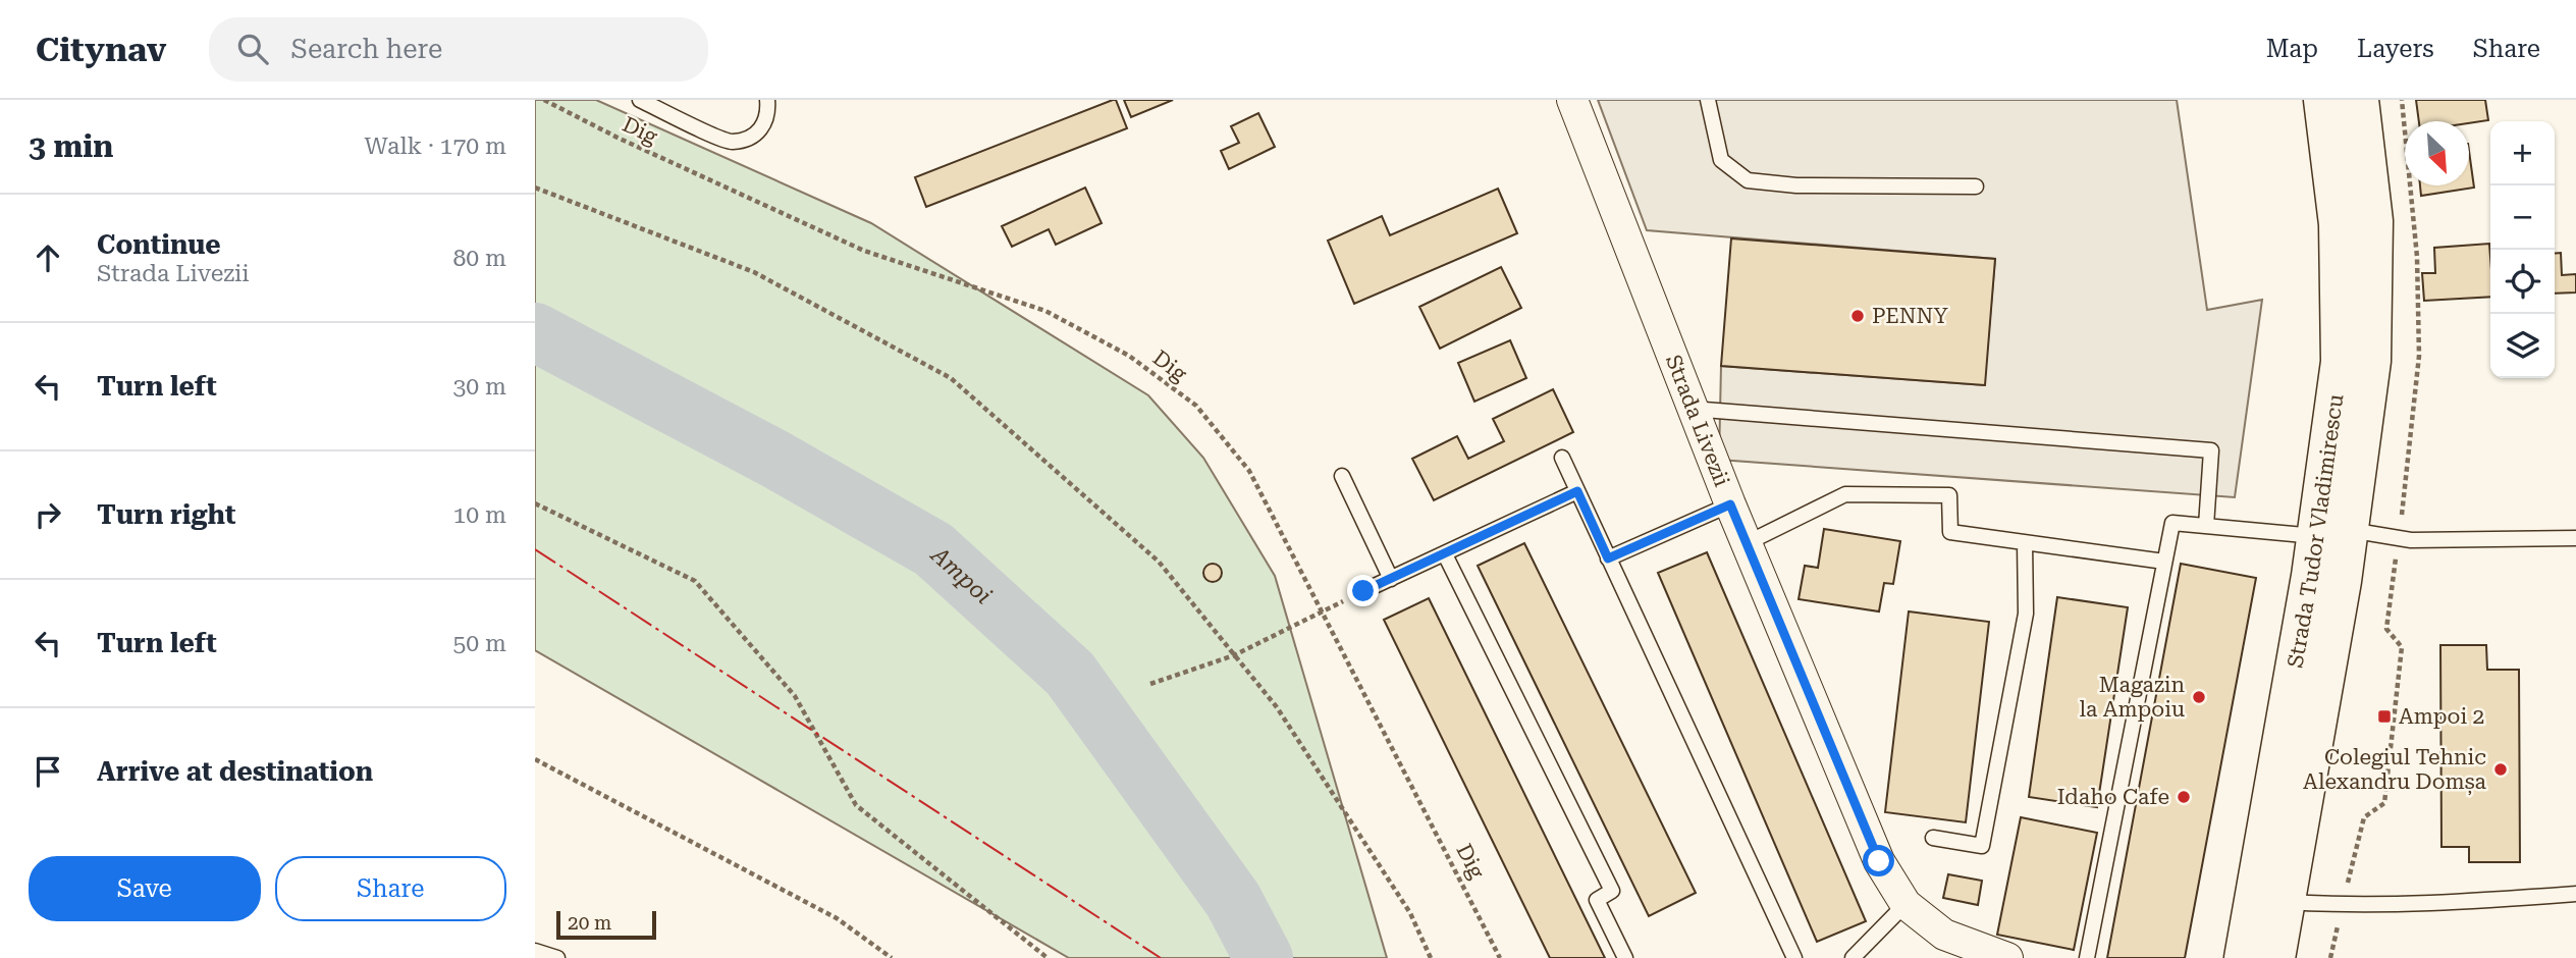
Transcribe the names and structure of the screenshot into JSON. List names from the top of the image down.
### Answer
{
  "streets": {
    "main road": ["Strada Tudor Vladimirescu"],
    "street": ["Strada Livezii"],
    "path": ["Dig"]
  },
  "water": ["Ampoi"],
  "places": {
    "other": [
      "PENNY",
      "Magazin la Ampoiu",
      "Colegiul Tehnic Alexandru Domșa",
      "Idaho Cafe"
    ],
    "transit": ["Ampoi 2"]
  },
  "scale_bar": "20 m",
  "north": "bottom right",
  "page": {
    "header": "Citynav",
    "search": "Search here",
    "nav": ["Map", "Layers", "Share"],
    "heading": ["3 min", "Walk · 170 m"],
    "map_buttons": ["+", "−"],
    "list": [
      ["Continue", "Strada Livezii", "80 m"],
      ["Turn left", "30 m"],
      ["Turn right", "10 m"],
      ["Turn left", "50 m"],
      "Arrive at destination"
    ],
    "buttons": ["Save", "Share"],
    "scale": "20 m"
  }
}
